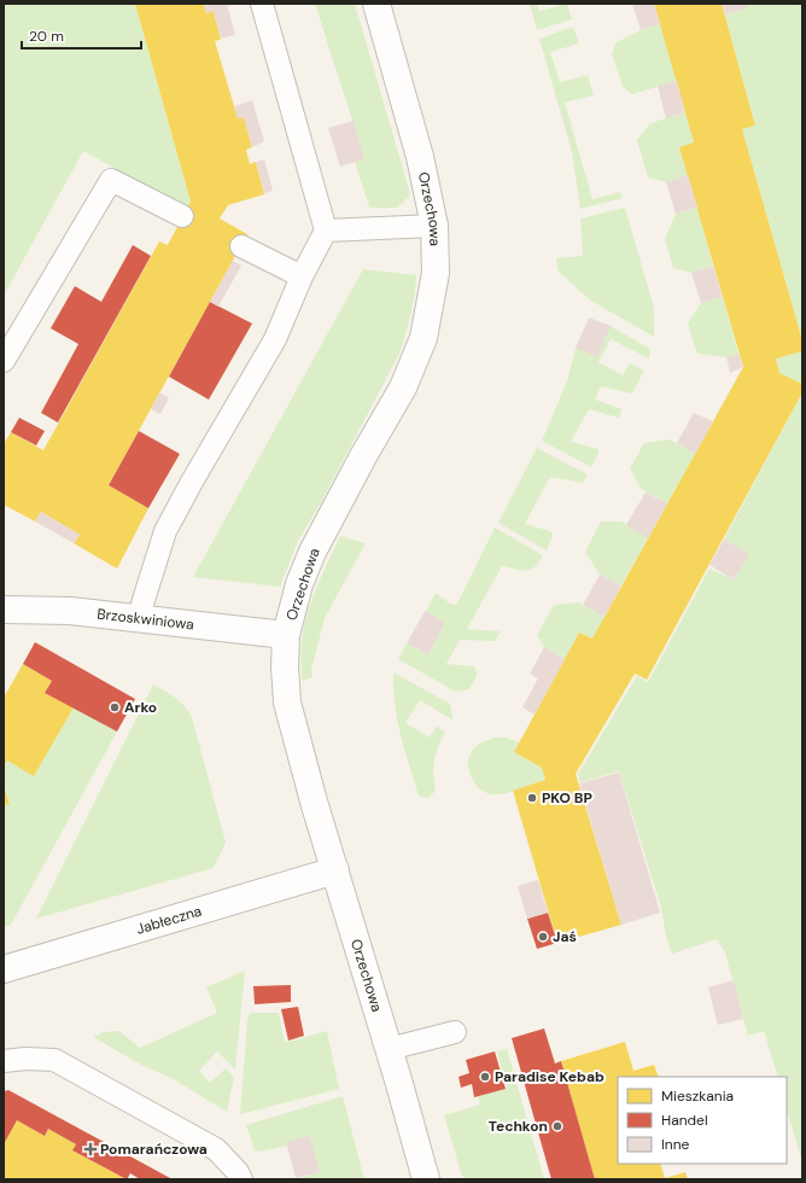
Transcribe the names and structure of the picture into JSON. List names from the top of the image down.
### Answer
{
  "streets": {
    "street": ["Orzechowa", "Brzoskwiniowa", "Jabłeczna"]
  },
  "crossings": [
    ["Orzechowa", "Brzoskwiniowa"],
    ["Orzechowa", "Jabłeczna"]
  ],
  "places": {
    "other": [
      "Arko",
      "PKO BP",
      "Jaś",
      "Paradise Kebab",
      "Techkon"
    ],
    "health": ["Pomarańczowa"]
  },
  "legend": ["Mieszkania", "Handel", "Inne"],
  "scale_bar": "20 m"
}
